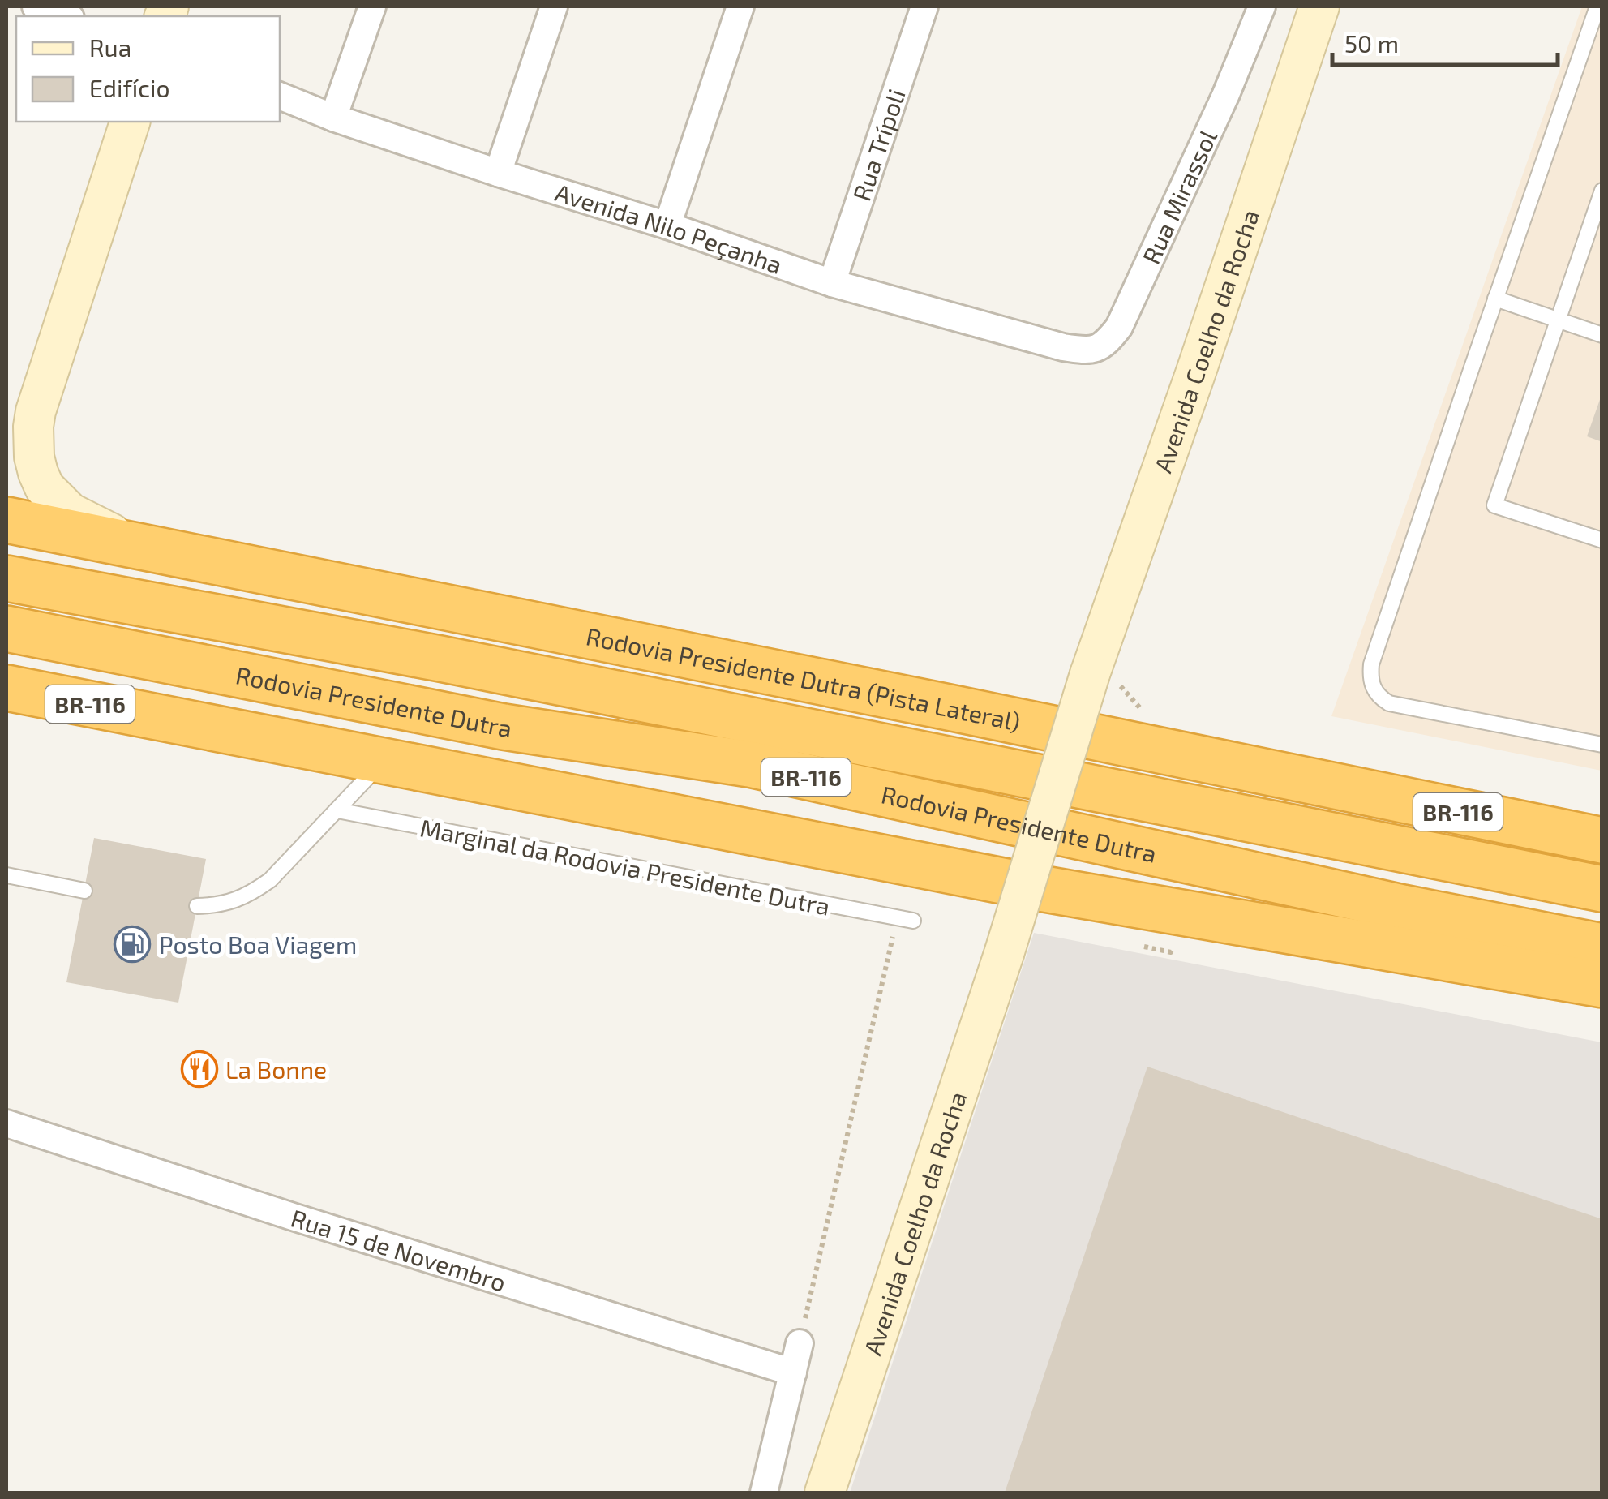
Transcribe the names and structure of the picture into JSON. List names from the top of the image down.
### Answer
{
  "streets": {
    "highway": ["Rodovia Presidente Dutra (Pista Lateral)", "Rodovia Presidente Dutra", "BR-116"],
    "main road": ["Avenida Coelho da Rocha"],
    "street": [
      "Rua Trípoli",
      "Rua Mirassol",
      "Avenida Nilo Peçanha",
      "Rua 15 de Novembro"
    ],
    "lane": ["Marginal da Rodovia Presidente Dutra"]
  },
  "crossings": [
    ["Rua Trípoli", "Avenida Nilo Peçanha"],
    ["Rua Mirassol", "Avenida Nilo Peçanha"]
  ],
  "places": {
    "fuel station": ["Posto Boa Viagem"],
    "restaurant": ["La Bonne"]
  },
  "legend": ["Rua", "Edifício"],
  "scale_bar": "50 m"
}
